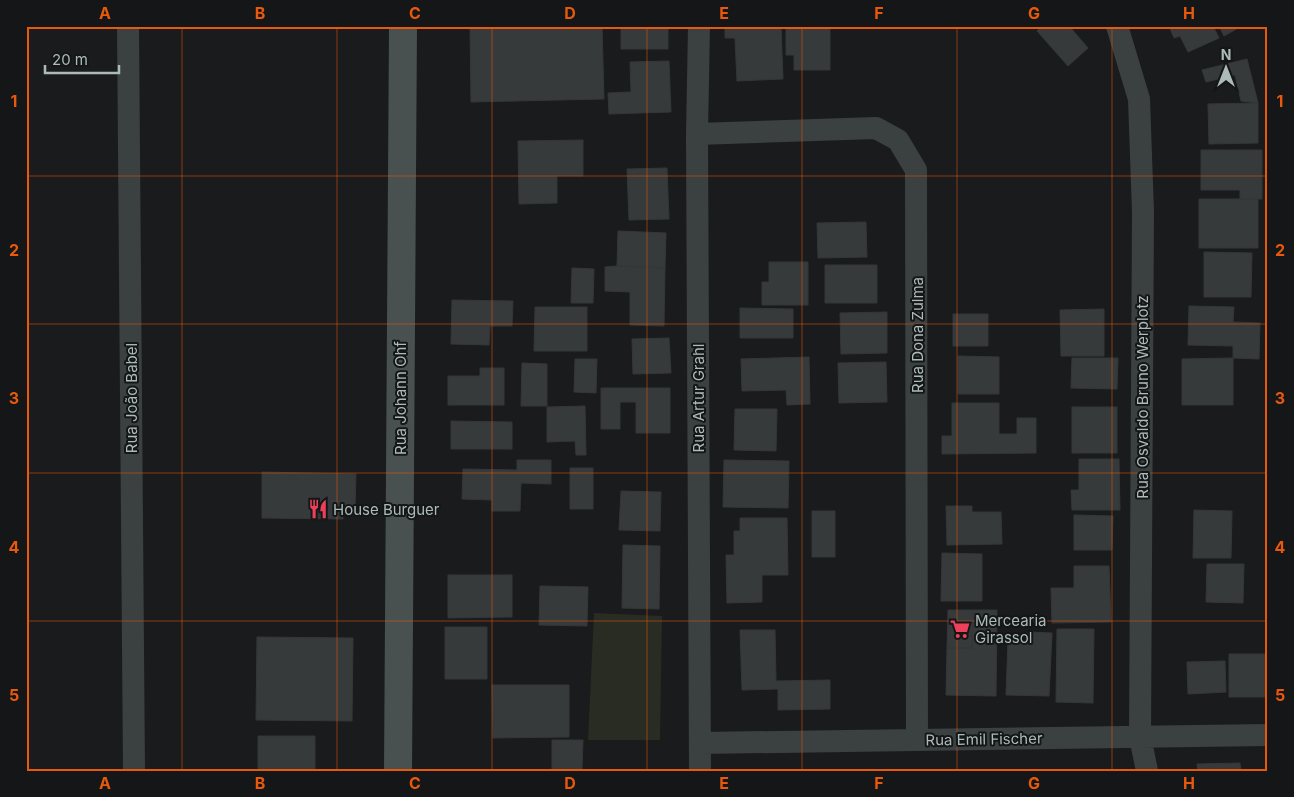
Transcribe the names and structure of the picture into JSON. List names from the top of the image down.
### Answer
{
  "streets": {
    "main road": ["Rua Johann Ohf"],
    "street": [
      "Rua Dona Zulma",
      "Rua Osvaldo Bruno Werplotz",
      "Rua João Babel",
      "Rua Artur Grahl",
      "Rua Emil Fischer"
    ]
  },
  "crossings": [
    ["Rua Dona Zulma", "Rua Artur Grahl"],
    ["Rua Dona Zulma", "Rua Emil Fischer"],
    ["Rua Osvaldo Bruno Werplotz", "Rua Emil Fischer"],
    ["Rua Artur Grahl", "Rua Emil Fischer"]
  ],
  "places": {
    "restaurant": ["House Burguer"],
    "supermarket": ["Mercearia Girassol"]
  },
  "scale_bar": "20 m",
  "north": "top",
  "grid": {
    "columns": [
      "A",
      "B",
      "C",
      "D",
      "E",
      "F",
      "G",
      "H"
    ],
    "rows": [
      "1",
      "2",
      "3",
      "4",
      "5"
    ]
  }
}
